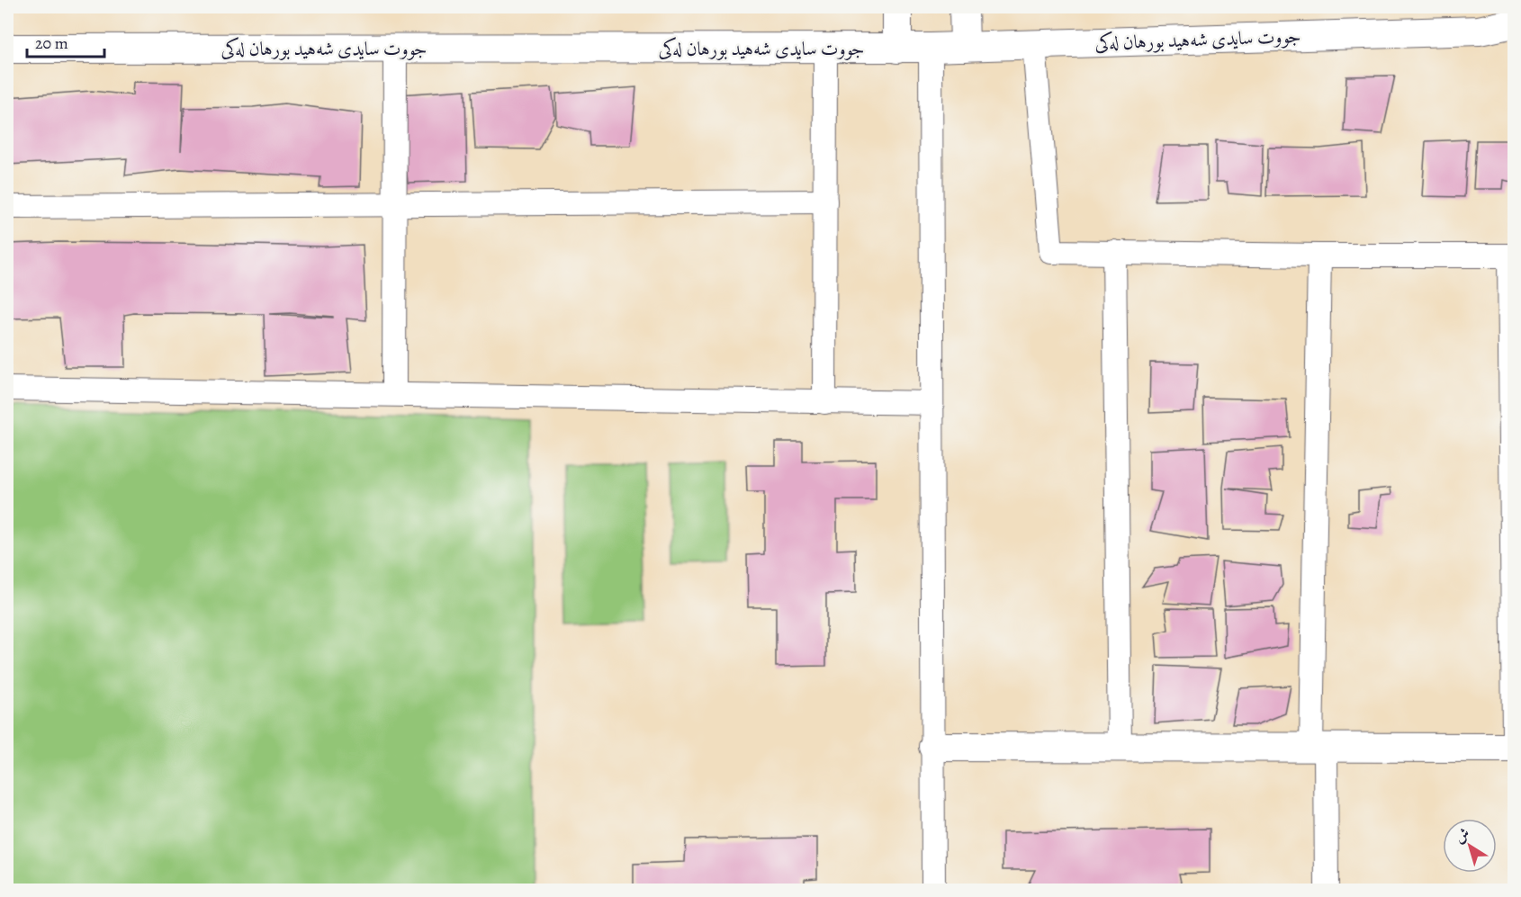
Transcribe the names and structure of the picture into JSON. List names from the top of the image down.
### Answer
{
  "streets": {
    "street": ["جووت سایدی شەهید بورهان لەکی"]
  },
  "scale_bar": "20 m",
  "north": "top left"
}
